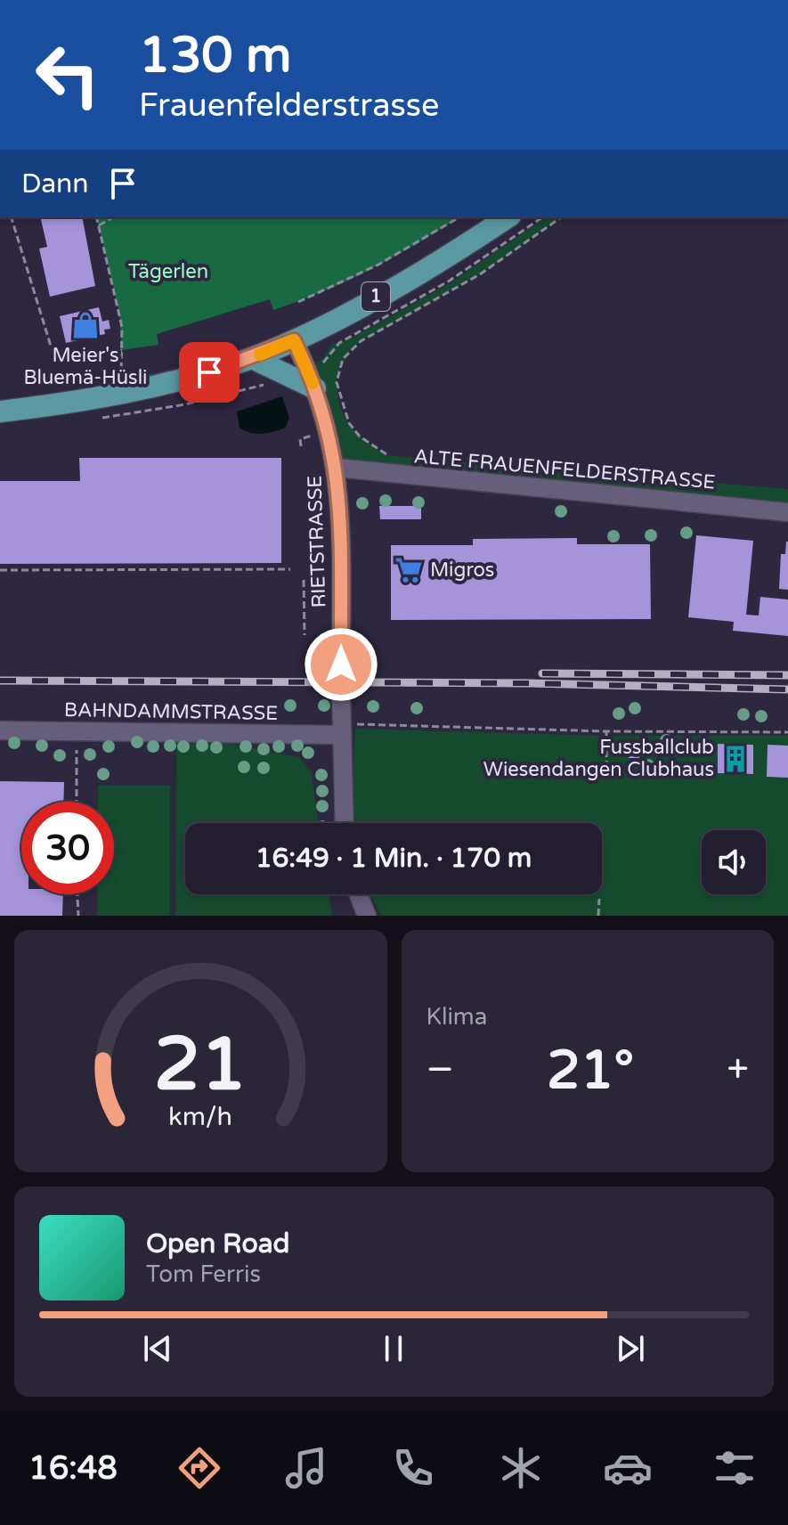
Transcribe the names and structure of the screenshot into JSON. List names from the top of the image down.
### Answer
{
  "streets": {
    "main road": ["1"],
    "street": ["ALTE FRAUENFELDERSTRASSE", "RIETSTRASSE", "BAHNDAMMSTRASSE"]
  },
  "crossings": [
    ["1", "RIETSTRASSE"],
    ["ALTE FRAUENFELDERSTRASSE", "RIETSTRASSE"]
  ],
  "parks": ["Tägerlen"],
  "places": {
    "shop": ["Meier's Bluemä-Hüsli"],
    "supermarket": ["Migros"],
    "building": ["Fussballclub Wiesendangen Clubhaus"]
  },
  "page": {
    "turn": ["130 m", "Frauenfelderstrasse"],
    "then": "Dann",
    "limit": "30",
    "trip": "16:49 · 1 Min. · 170 m",
    "tile": "Klima",
    "heat": ["−", "21°", "+"],
    "song": ["Open Road", "Tom Ferris"],
    "tabs": "16:48",
    "gauge": ["21", "km/h"]
  }
}
